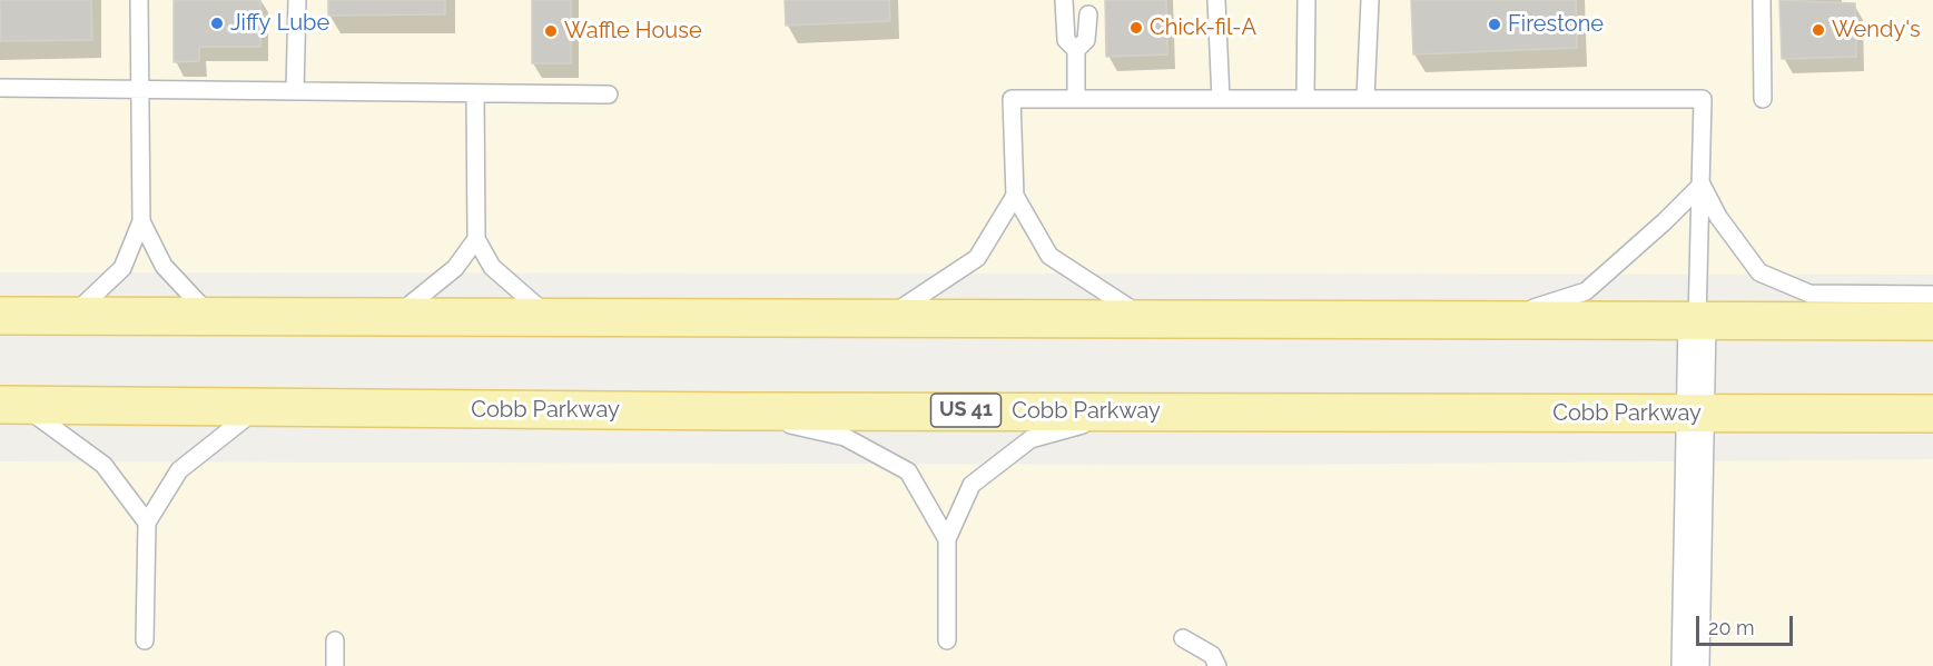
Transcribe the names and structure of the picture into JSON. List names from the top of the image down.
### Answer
{
  "streets": {
    "main road": ["Cobb Parkway", "US 41"]
  },
  "places": [
    "Jiffy Lube",
    "Firestone",
    "Chick-fil-A",
    "Wendy's",
    "Waffle House"
  ],
  "scale_bar": "20 m"
}
